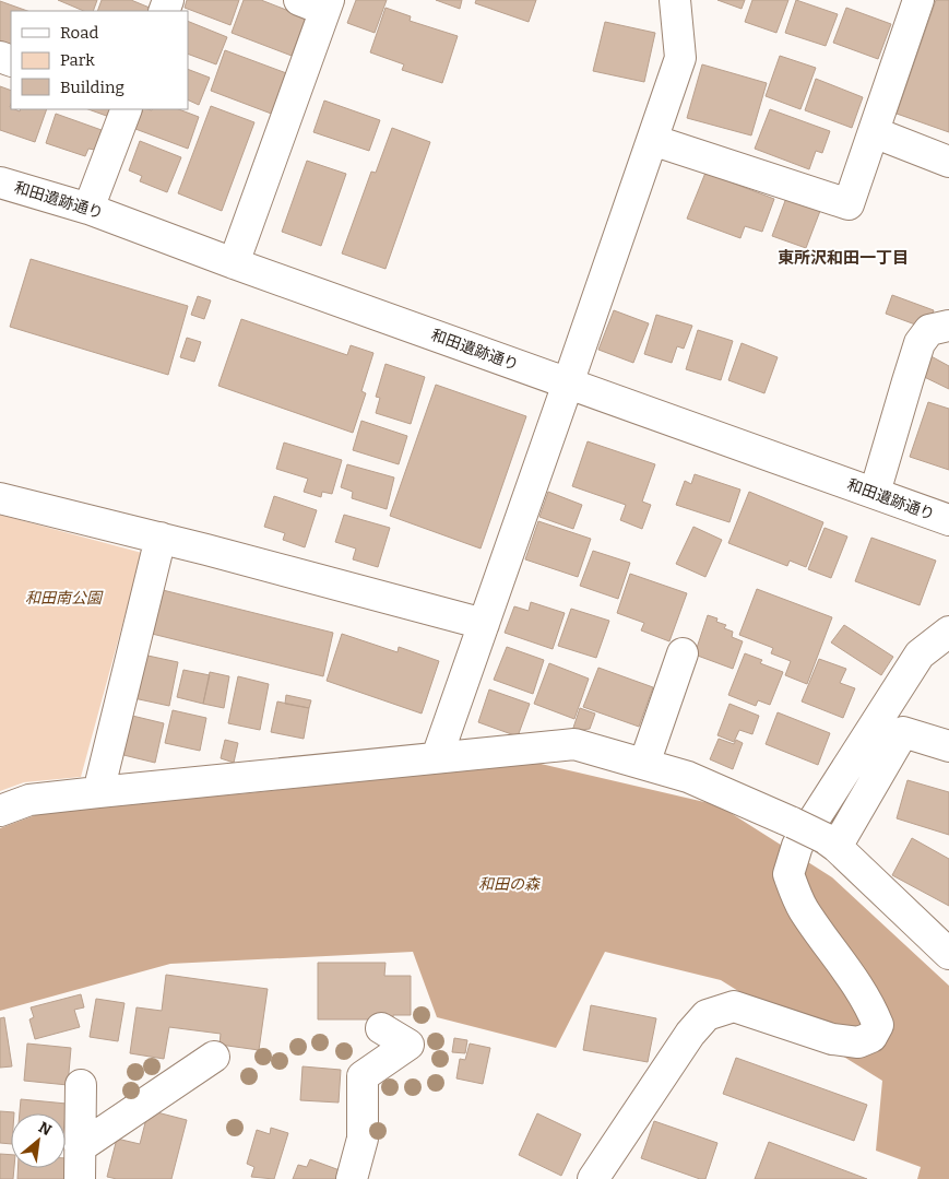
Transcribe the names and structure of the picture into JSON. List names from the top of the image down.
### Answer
{
  "streets": {
    "street": ["和田遺跡通り"]
  },
  "districts": ["東所沢和田一丁目"],
  "parks": ["和田南公園", "和田の森"],
  "legend": ["Road", "Park", "Building"],
  "north": "top right"
}
